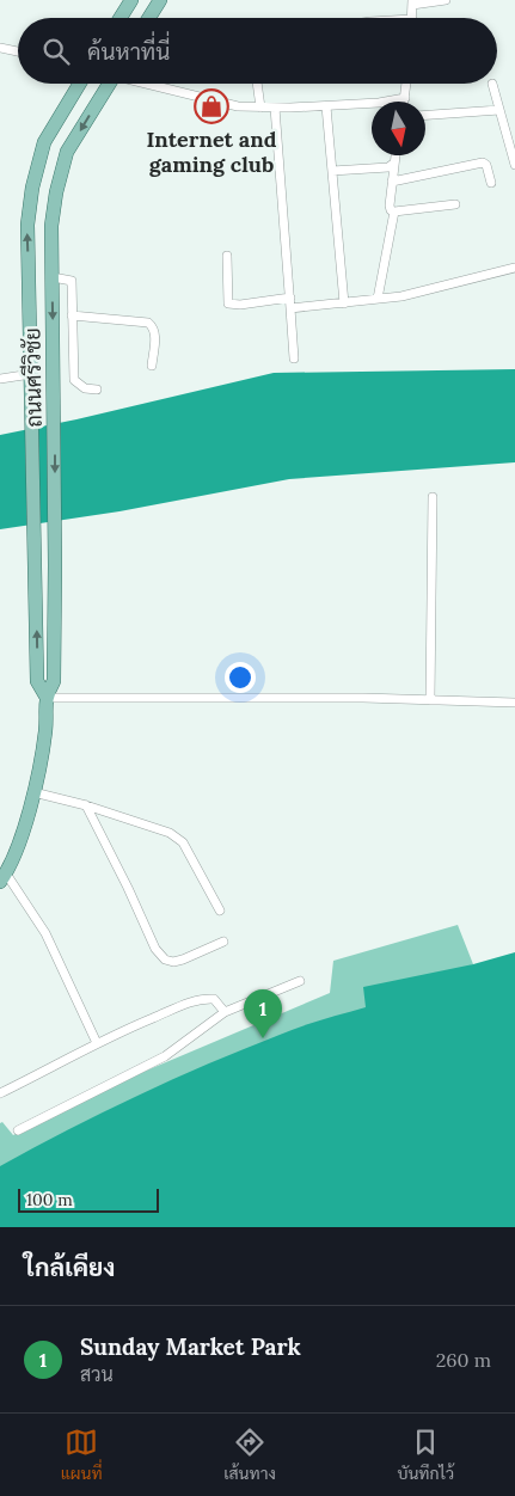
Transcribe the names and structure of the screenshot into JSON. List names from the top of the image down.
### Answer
{
  "streets": {
    "main road": ["ถนนศรีวิชัย"]
  },
  "places": {
    "shop": ["Internet and gaming club"]
  },
  "scale_bar": "100 m",
  "north": "bottom",
  "page": {
    "search": "ค้นหาที่นี่",
    "pins": "1",
    "scale": "100 m",
    "heading": "ใกล้เคียง",
    "list": [
      {
        "mark": "1",
        "name": "Sunday Market Park",
        "note": "สวน",
        "value": "260 m"
      }
    ],
    "nav": ["แผนที่", "เส้นทาง", "บันทึกไว้"]
  }
}
